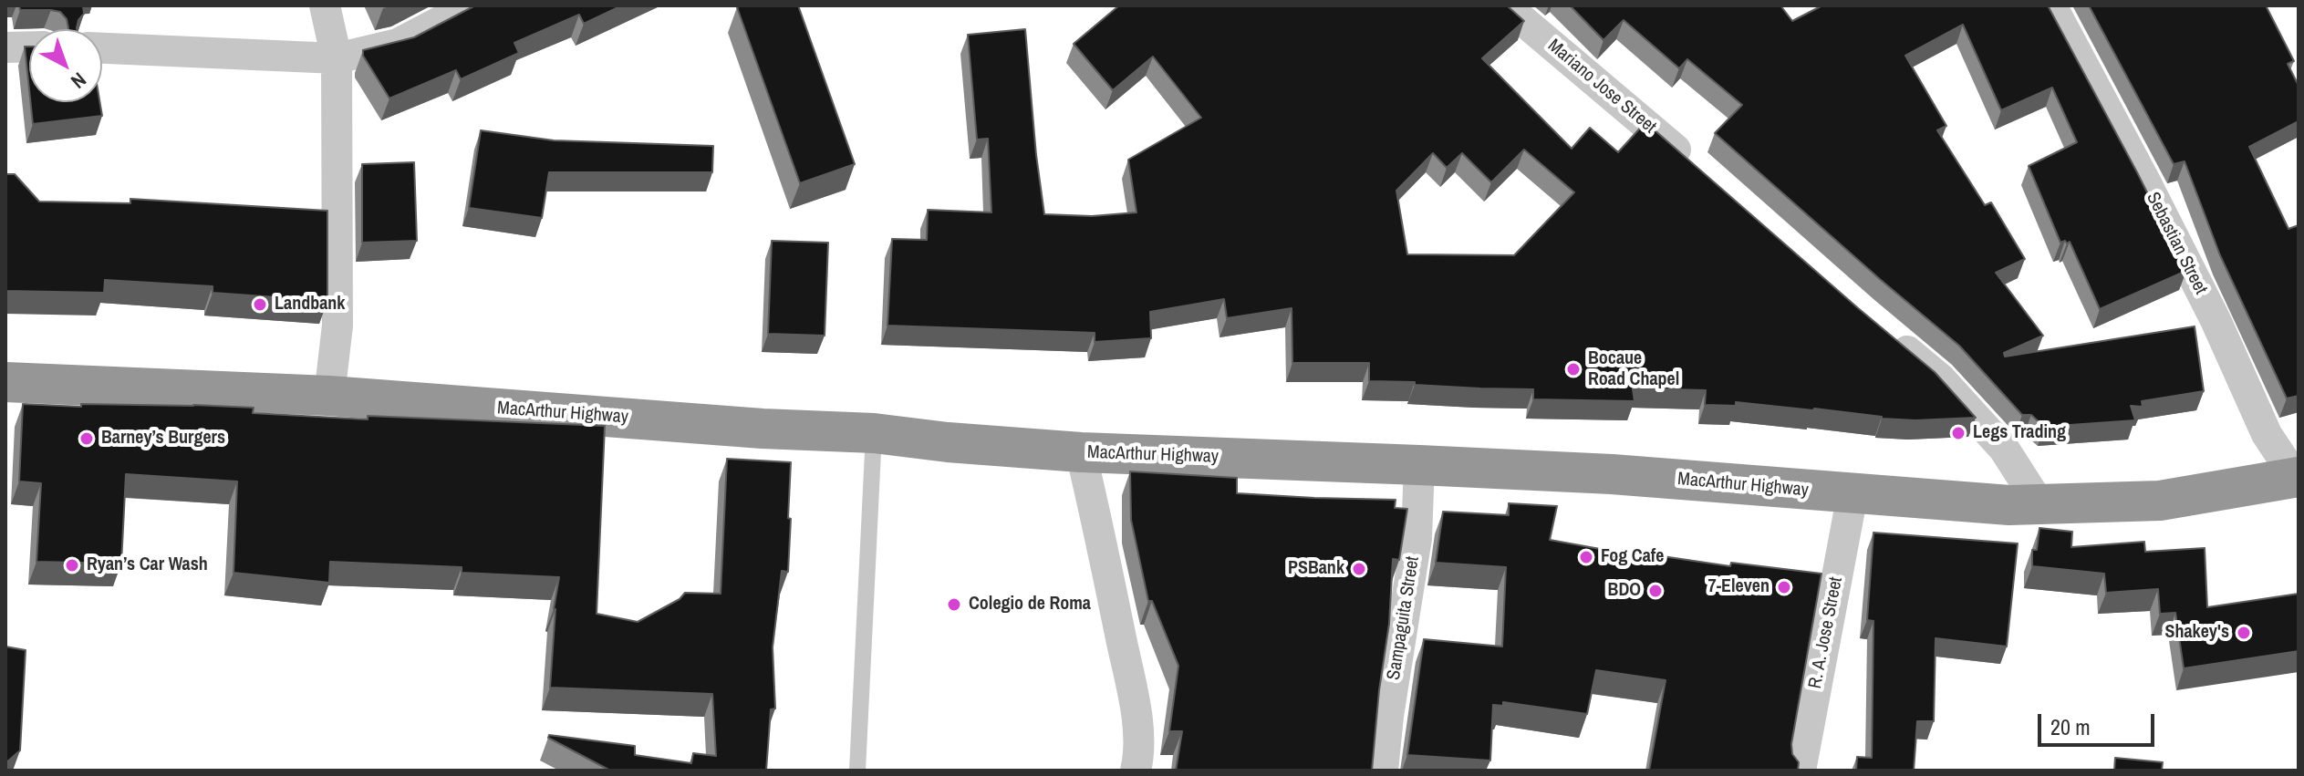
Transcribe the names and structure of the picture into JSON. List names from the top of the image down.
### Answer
{
  "streets": {
    "highway": ["MacArthur Highway"],
    "street": [
      "Mariano Jose Street",
      "Sebastian Street",
      "Sampaguita Street",
      "R. A. Jose Street"
    ]
  },
  "crossings": [
    ["Sebastian Street", "MacArthur Highway"],
    ["MacArthur Highway", "Sampaguita Street"],
    ["MacArthur Highway", "R. A. Jose Street"]
  ],
  "places": [
    "Landbank",
    "Bocaue Road Chapel",
    "Legs Trading",
    "Barney’s Burgers",
    "Fog Cafe",
    "Ryan’s Car Wash",
    "PSBank",
    "7-Eleven",
    "BDO",
    "Colegio de Roma",
    "Shakey's"
  ],
  "scale_bar": "20 m",
  "north": "bottom right"
}
